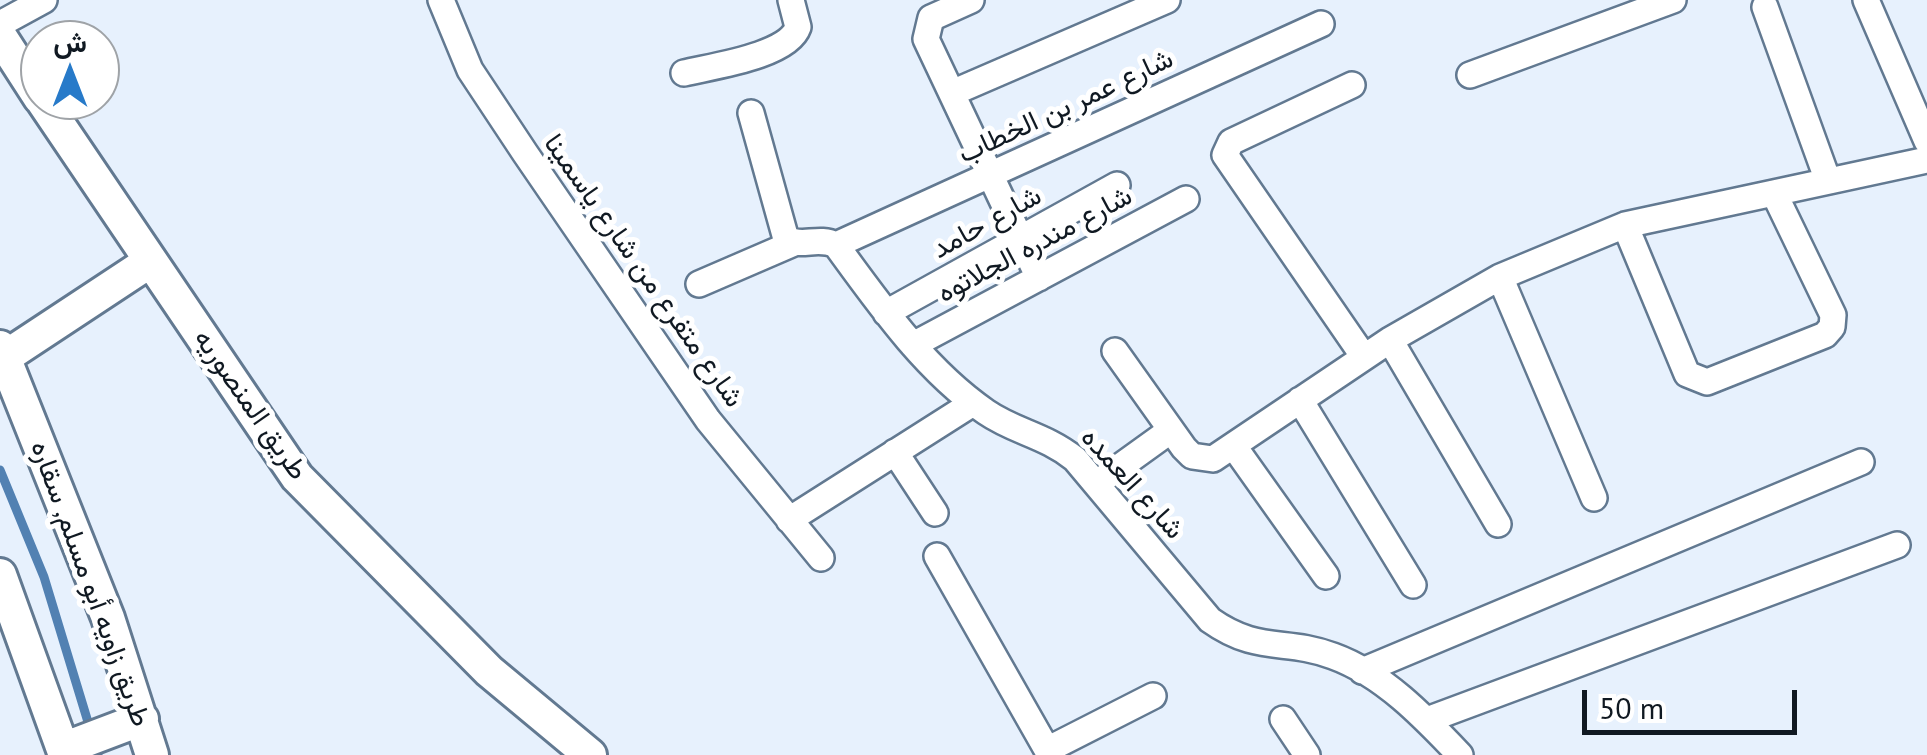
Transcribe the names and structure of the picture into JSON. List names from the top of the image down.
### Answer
{
  "streets": {
    "main road": ["طريق المنصوريه", "طريق زاويه أبو مسلم, سقاره"],
    "street": [
      "شارع عمر بن الخطاب",
      "شارع حامد",
      "شارع مندره الجلاتوه",
      "شارع متفرع من شارع ياسمينا",
      "شارع العمده"
    ]
  },
  "crossings": [
    ["شارع عمر بن الخطاب", "شارع العمده"],
    ["شارع حامد", "شارع العمده"],
    ["شارع مندره الجلاتوه", "شارع العمده"],
    ["طريق المنصوريه", "طريق زاويه أبو مسلم, سقاره"]
  ],
  "scale_bar": "50 m",
  "north": "top"
}
